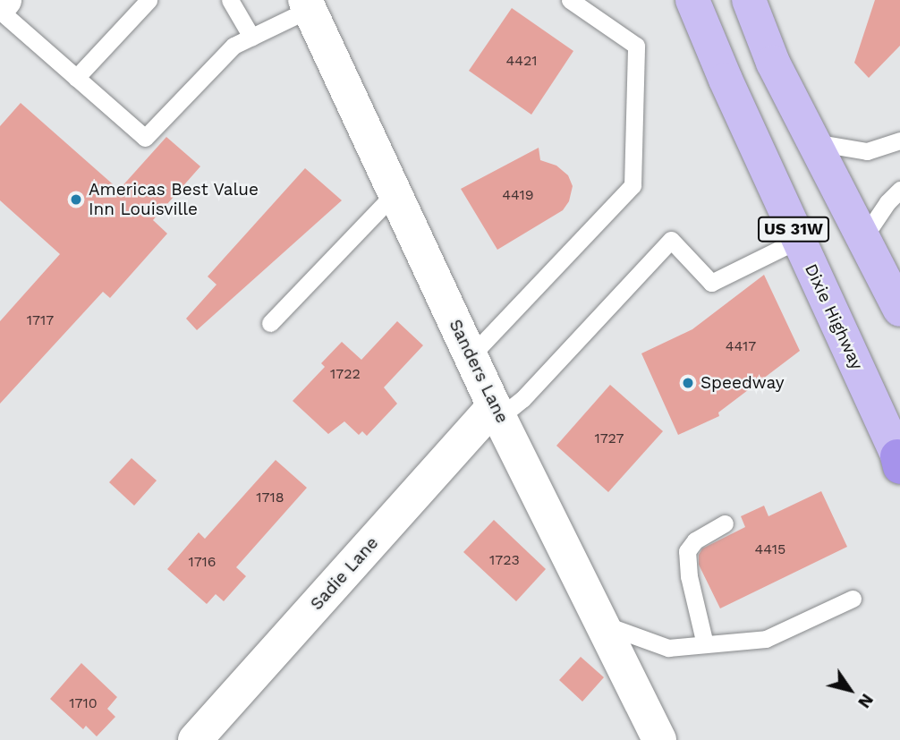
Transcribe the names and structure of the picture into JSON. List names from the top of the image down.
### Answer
{
  "streets": {
    "main road": ["US 31W", "Dixie Highway"],
    "street": ["Sanders Lane", "Sadie Lane"]
  },
  "crossings": [
    ["Sanders Lane", "Sadie Lane"]
  ],
  "places": ["Americas Best Value Inn Louisville", "Speedway"],
  "house_numbers": [
    "4421",
    "4419",
    "1717",
    "4417",
    "1722",
    "1727",
    "1718",
    "4415",
    "1723",
    "1716",
    "1710"
  ],
  "north": "bottom right"
}
